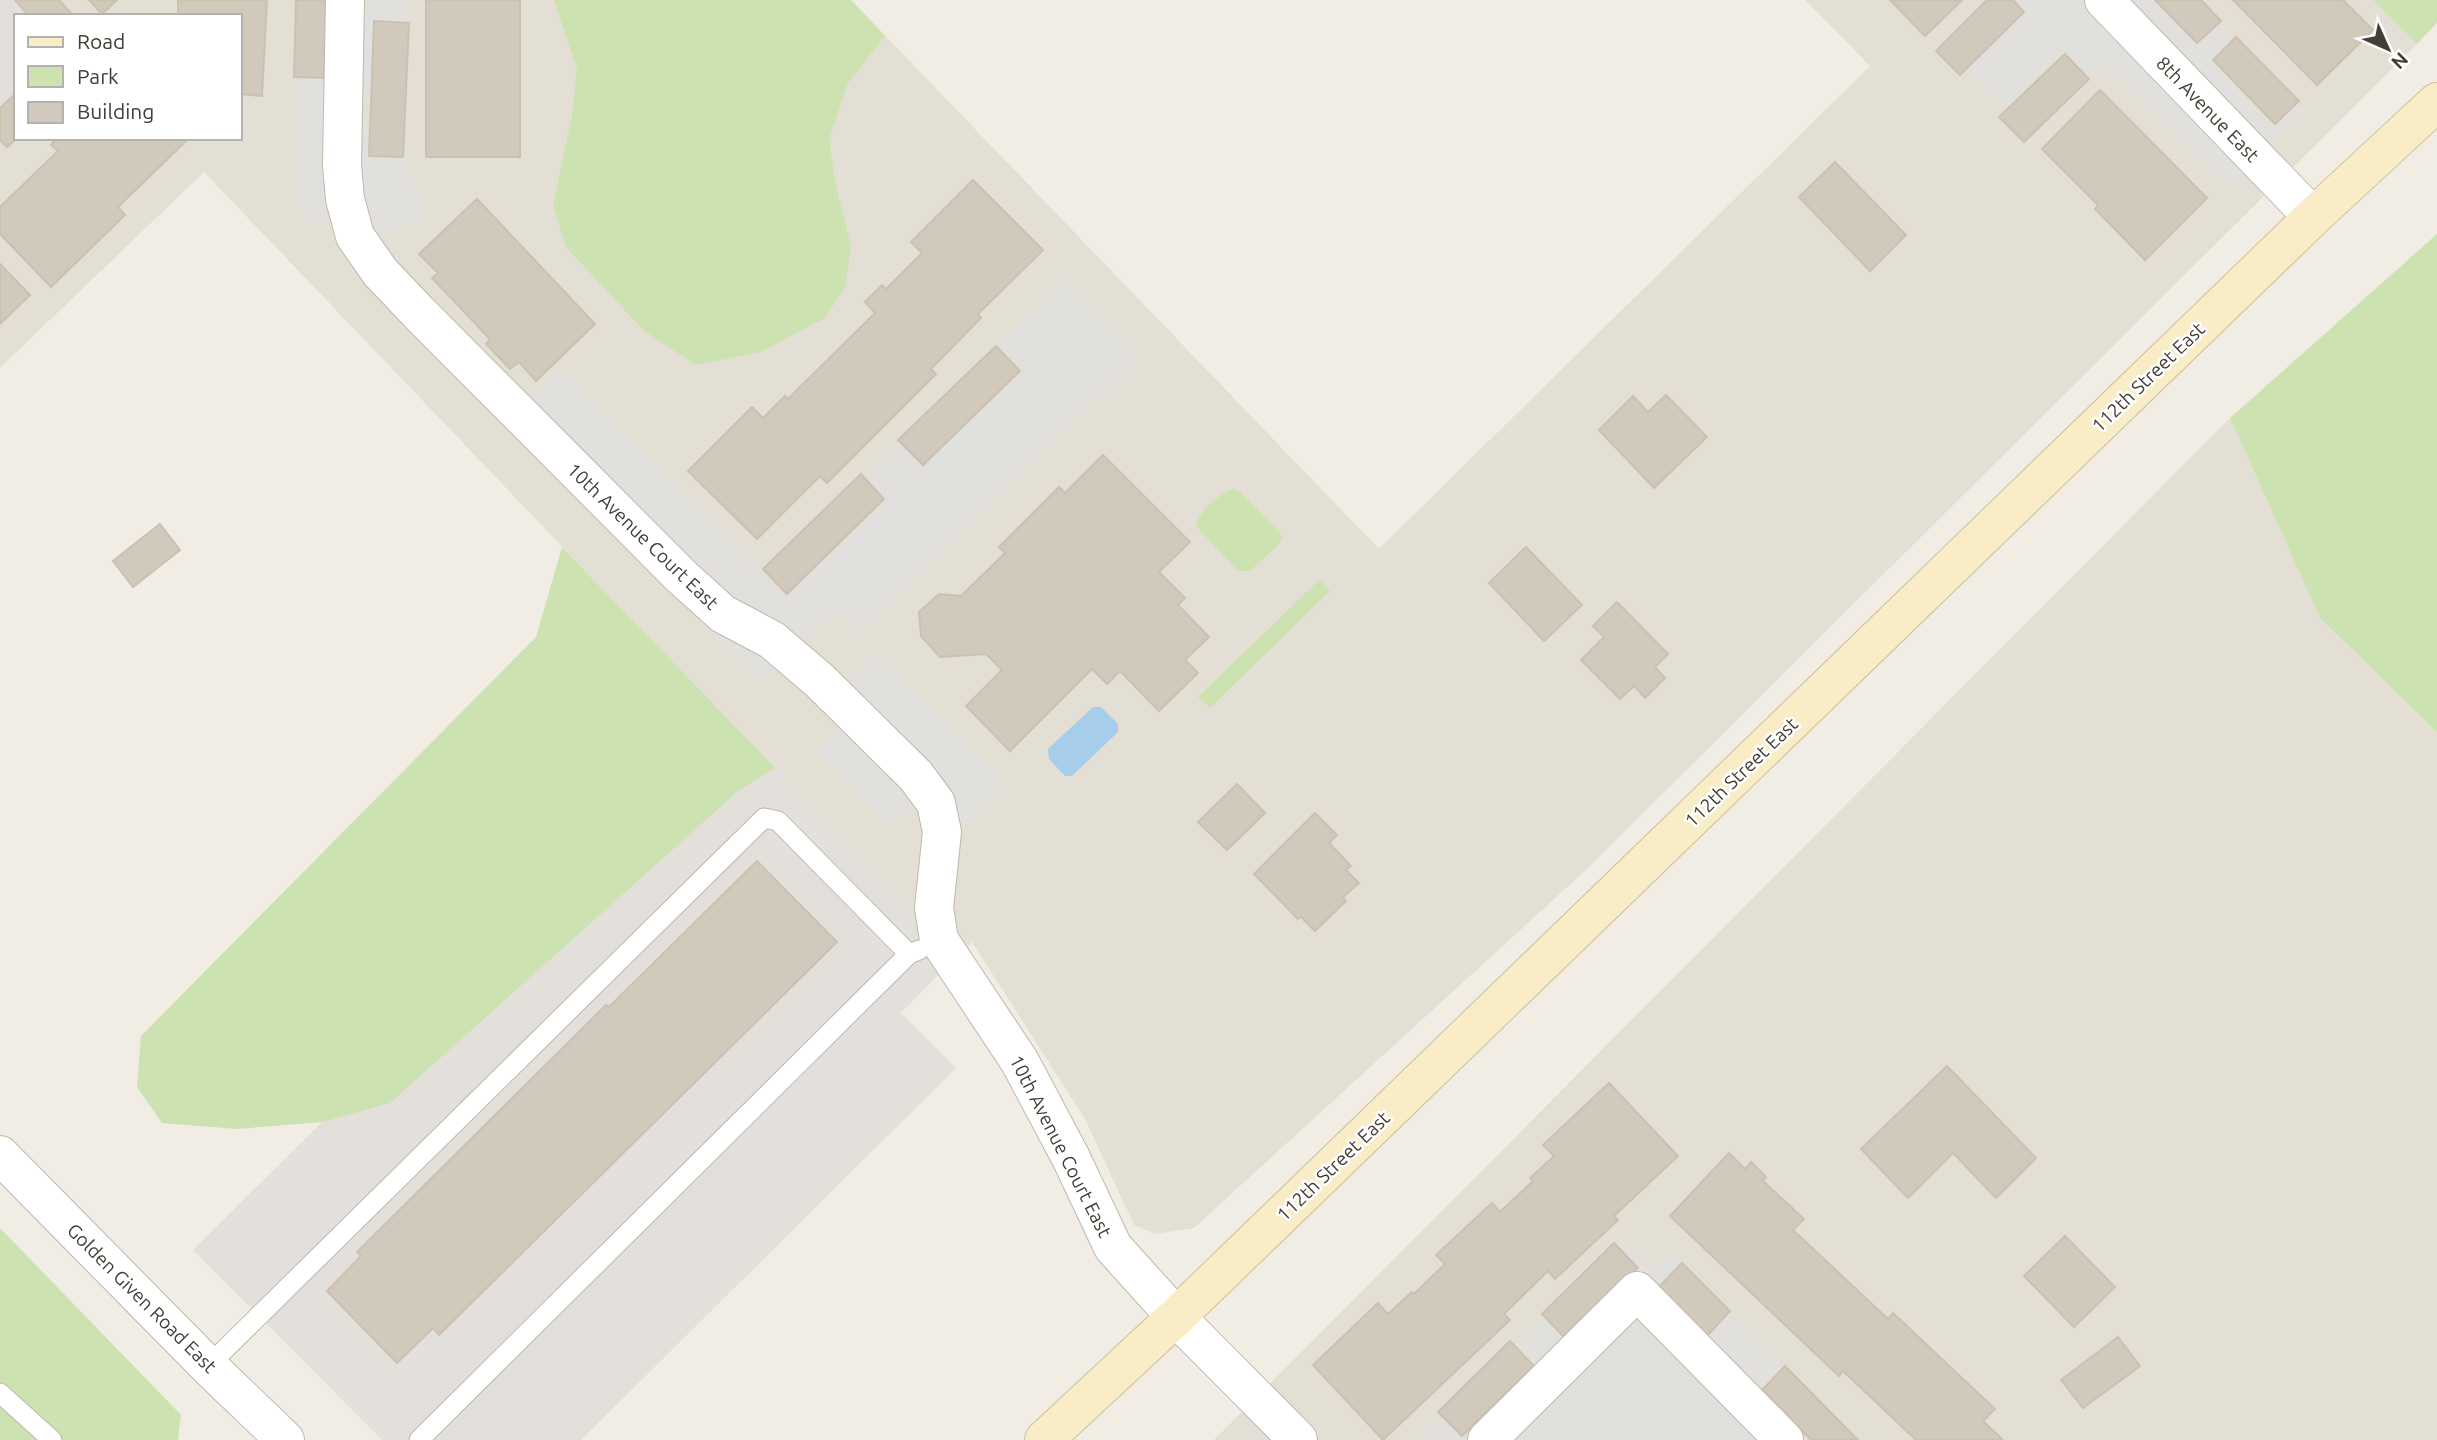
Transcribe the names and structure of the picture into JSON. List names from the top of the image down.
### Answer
{
  "streets": {
    "main road": ["112th Street East"],
    "street": ["8th Avenue East", "10th Avenue Court East", "Golden Given Road East"]
  },
  "crossings": [
    ["8th Avenue East", "112th Street East"],
    ["112th Street East", "10th Avenue Court East"]
  ],
  "legend": ["Road", "Park", "Building"],
  "north": "bottom right"
}
